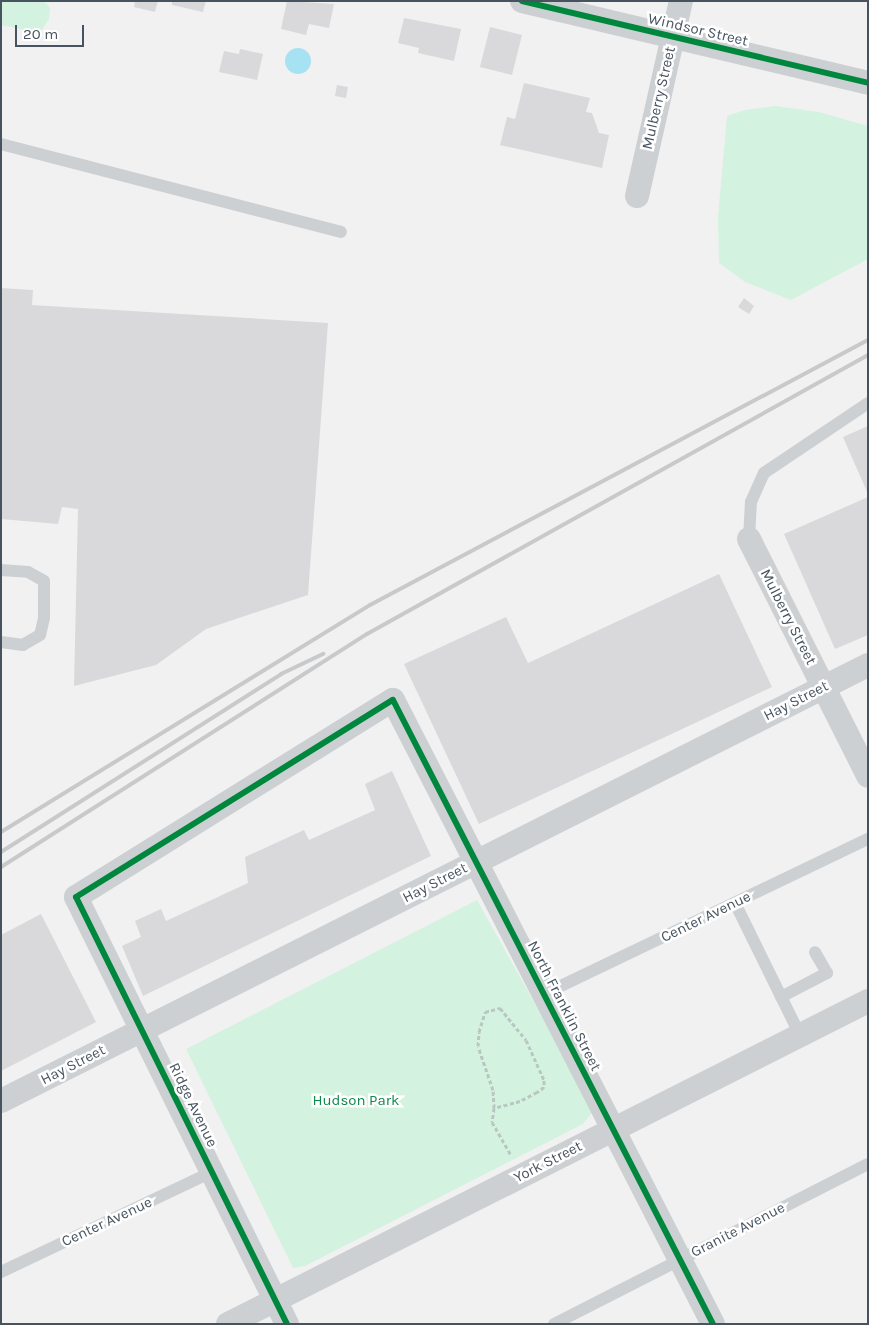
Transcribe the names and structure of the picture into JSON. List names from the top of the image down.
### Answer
{
  "streets": {
    "street": [
      "Windsor Street",
      "Mulberry Street",
      "Hay Street",
      "North Franklin Street",
      "Ridge Avenue",
      "York Street"
    ],
    "lane": ["Center Avenue", "Granite Avenue"]
  },
  "crossings": [
    ["Windsor Street", "Mulberry Street"],
    ["Mulberry Street", "Hay Street"],
    ["Hay Street", "North Franklin Street"],
    ["Hay Street", "Ridge Avenue"],
    ["Center Avenue", "North Franklin Street"],
    ["Center Avenue", "Ridge Avenue"],
    ["North Franklin Street", "Ridge Avenue"],
    ["North Franklin Street", "York Street"],
    ["North Franklin Street", "Granite Avenue"],
    ["Ridge Avenue", "York Street"]
  ],
  "parks": ["Hudson Park"],
  "scale_bar": "20 m"
}
